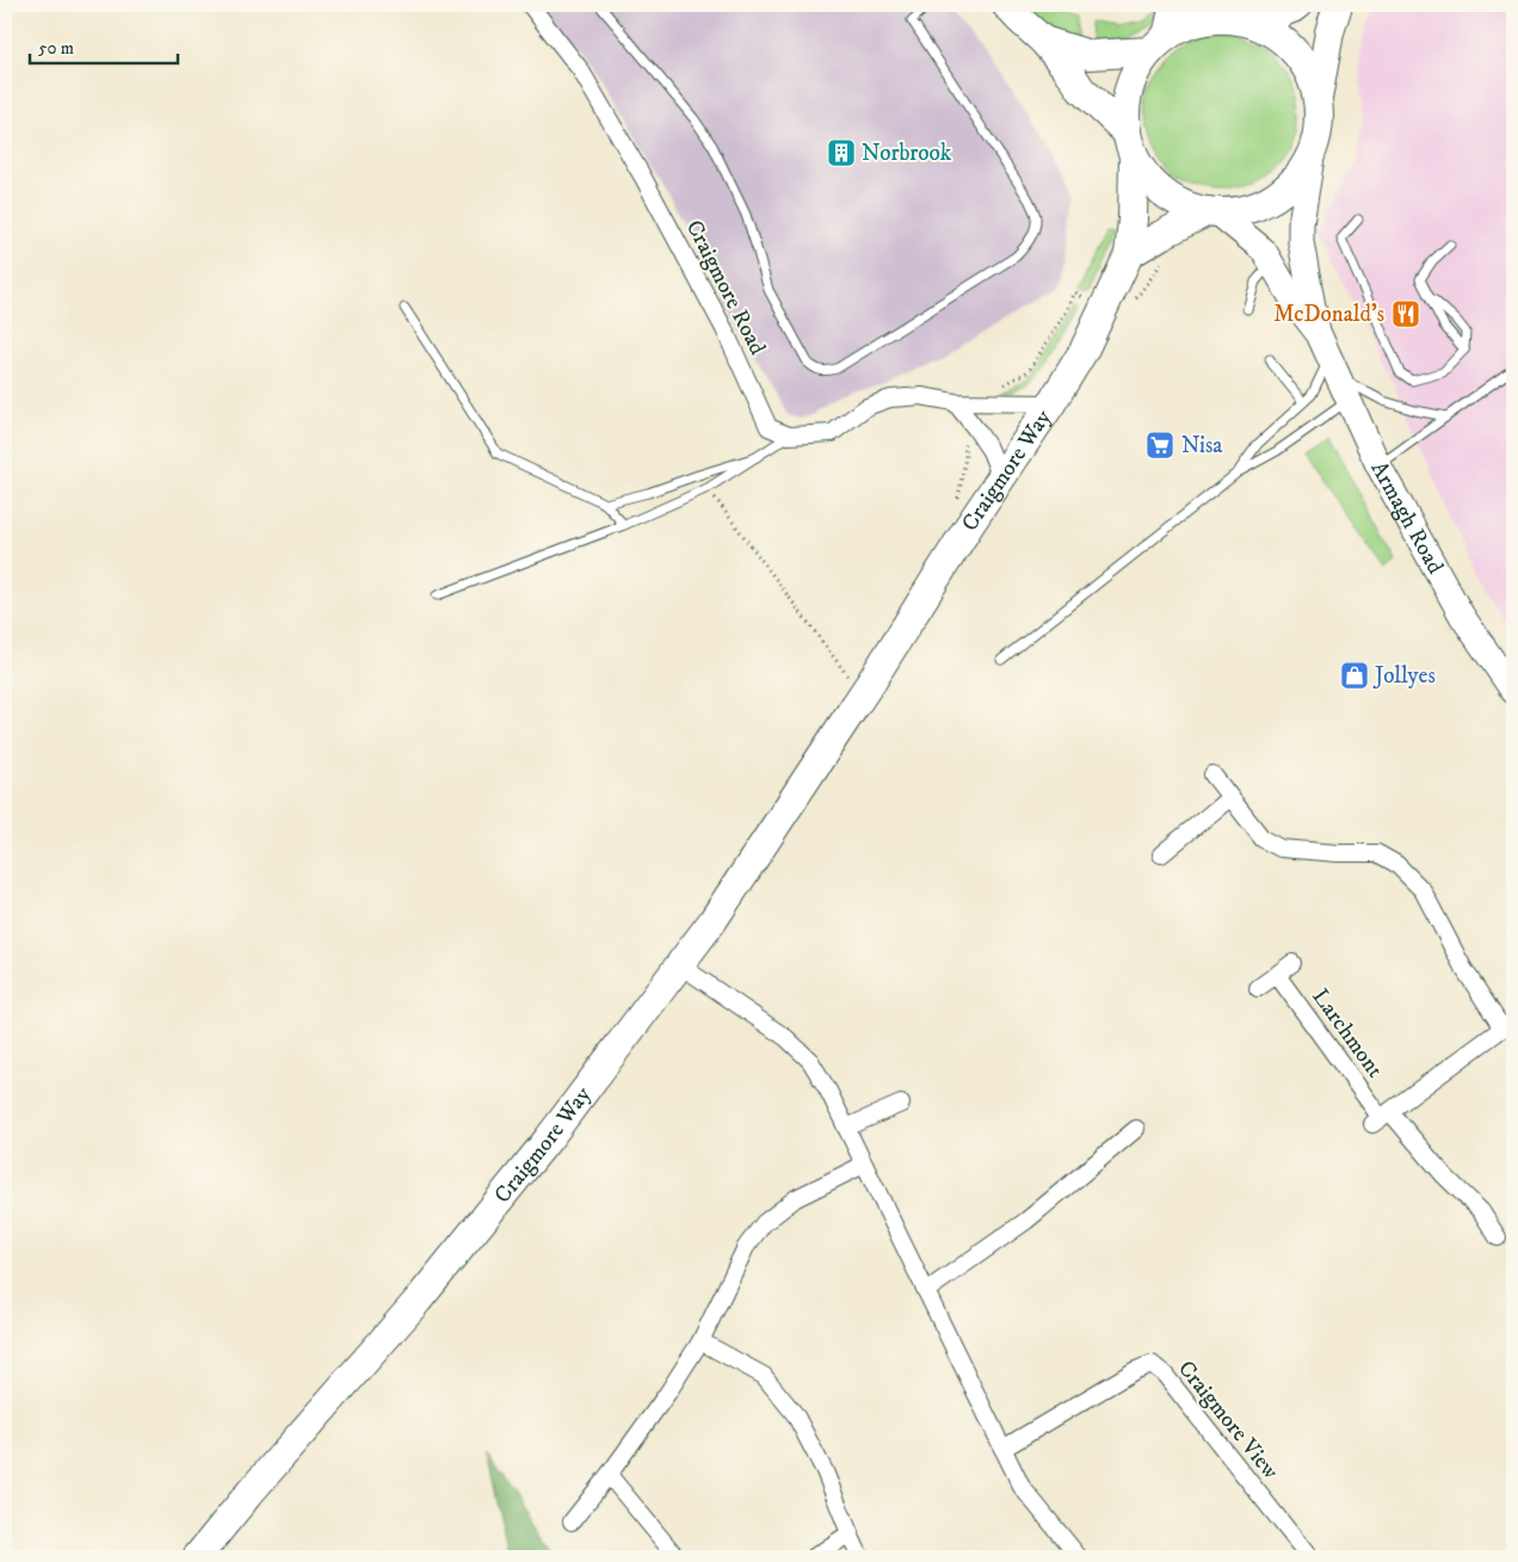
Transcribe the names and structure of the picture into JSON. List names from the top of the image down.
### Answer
{
  "streets": {
    "highway": ["Craigmore Way"],
    "main road": ["Armagh Road"],
    "street": ["Craigmore Road", "Larchmont", "Craigmore View"]
  },
  "crossings": [
    ["Craigmore Way", "Armagh Road"]
  ],
  "places": {
    "building": ["Norbrook"],
    "restaurant": ["McDonald's"],
    "supermarket": ["Nisa"],
    "shop": ["Jollyes"]
  },
  "scale_bar": "50 m"
}
